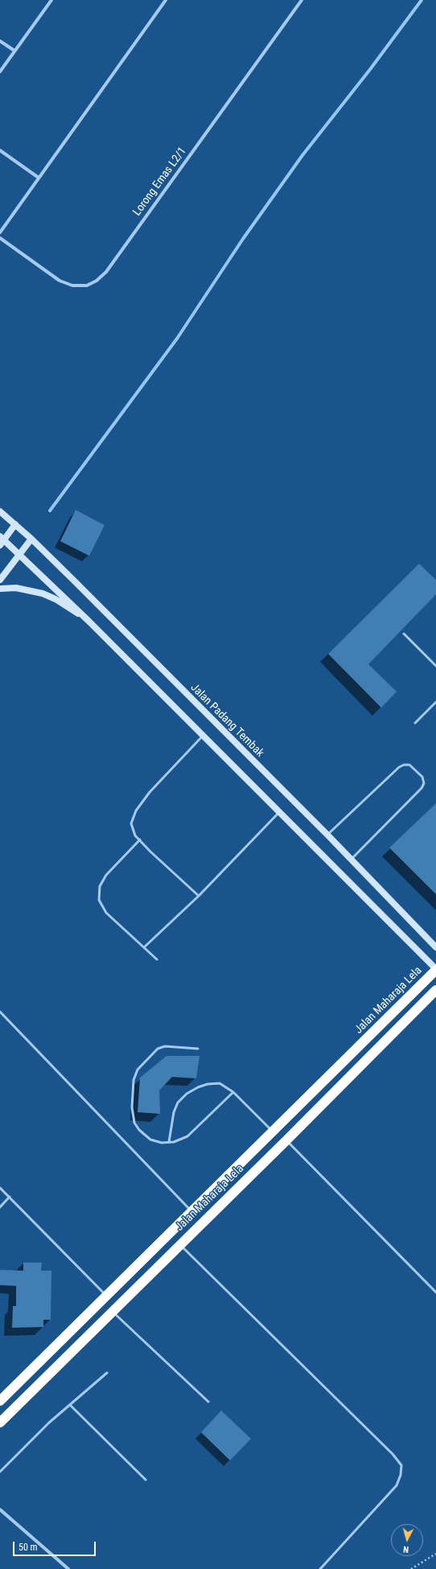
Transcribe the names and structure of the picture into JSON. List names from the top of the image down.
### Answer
{
  "streets": {
    "highway": ["Jalan Maharaja Lela"],
    "main road": ["Jalan Padang Tembak"],
    "street": ["Lorong Emas L2/1"]
  },
  "scale_bar": "50 m",
  "north": "bottom"
}
